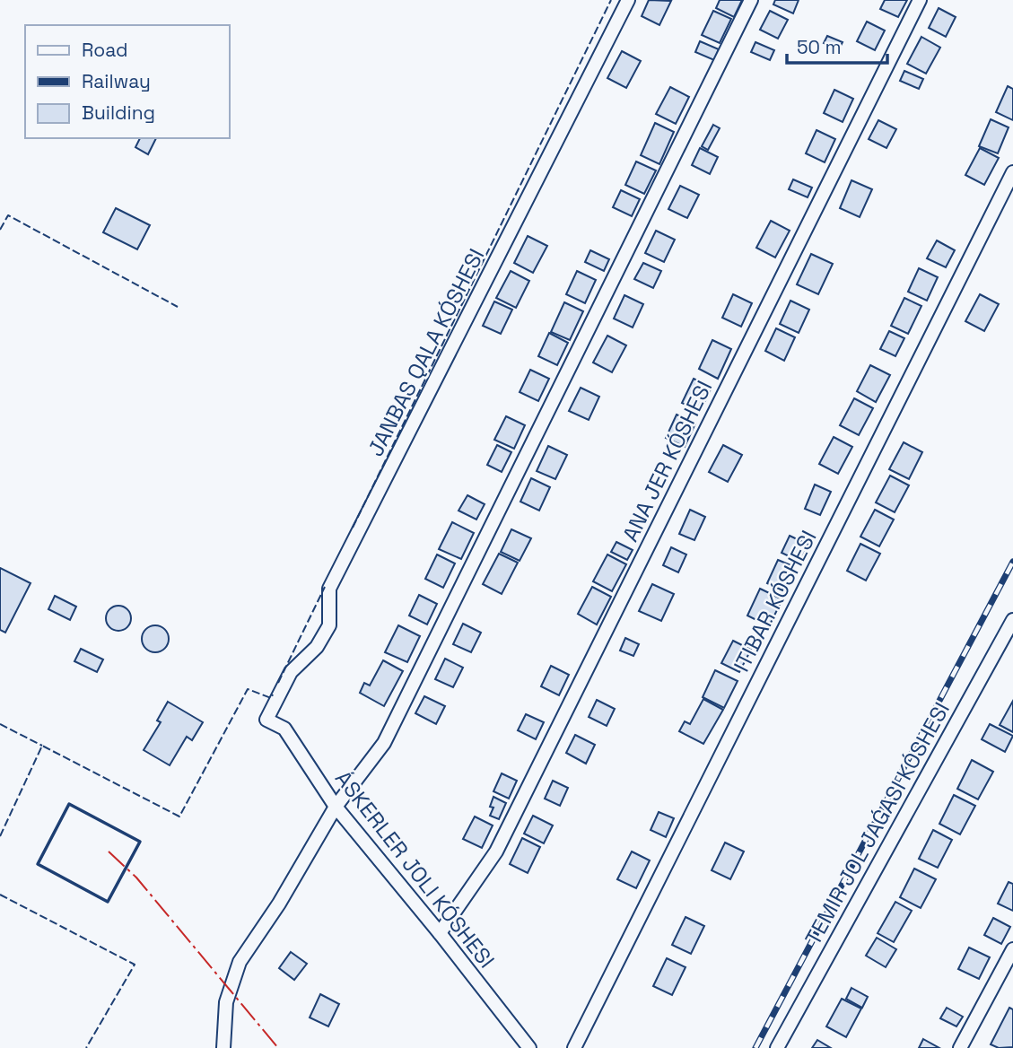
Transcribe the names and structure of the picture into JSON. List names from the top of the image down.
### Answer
{
  "streets": {
    "street": ["JANBAS QALA KÓSHESI", "ANA JER KÓSHESI", "ITIBAR KÓSHESI"]
  },
  "legend": ["Road", "Railway", "Building"],
  "scale_bar": "50 m"
}
